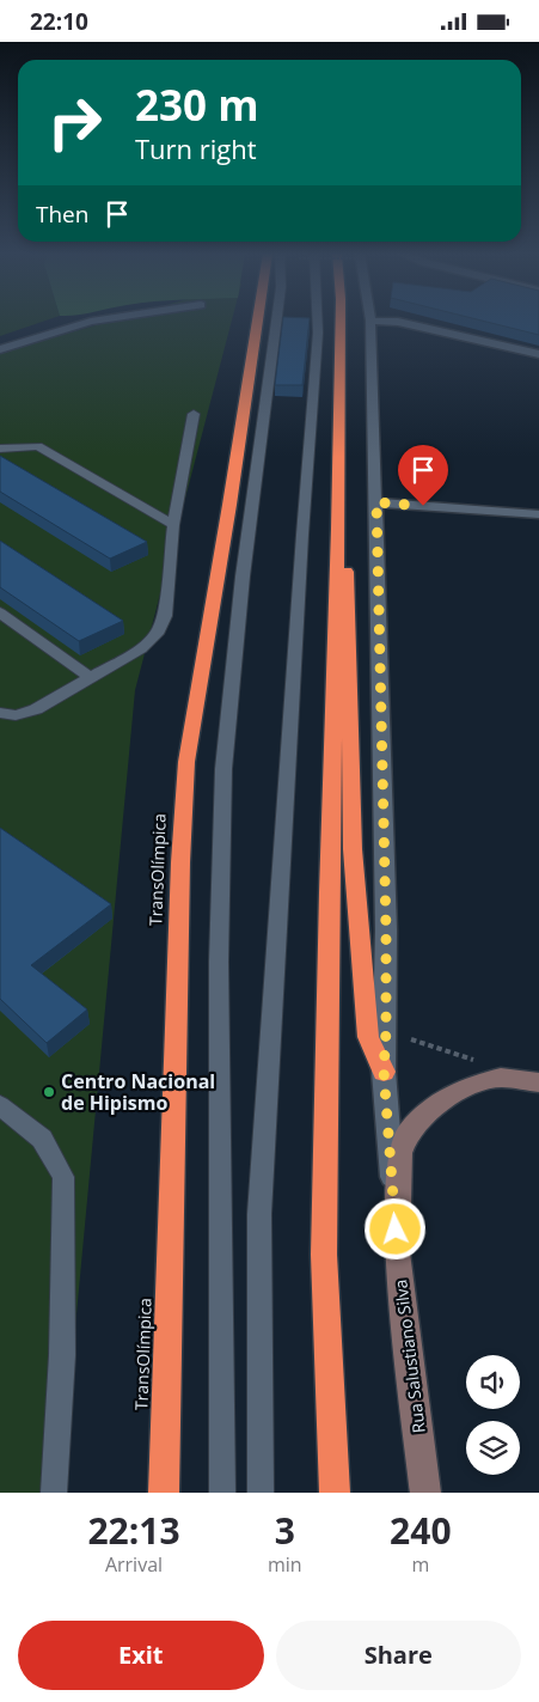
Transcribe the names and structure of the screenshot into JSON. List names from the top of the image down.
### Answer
{
  "streets": {
    "highway": ["TransOlímpica"],
    "street": ["Rua Salustiano Silva"]
  },
  "places": ["Centro Nacional de Hipismo"],
  "page": {
    "status": "22:10",
    "turn": ["230 m", "Turn right"],
    "then": "Then",
    "eta": [
      "22:13",
      "Arrival",
      "3",
      "min",
      "240",
      "m"
    ],
    "buttons": ["Exit", "Share"]
  }
}
